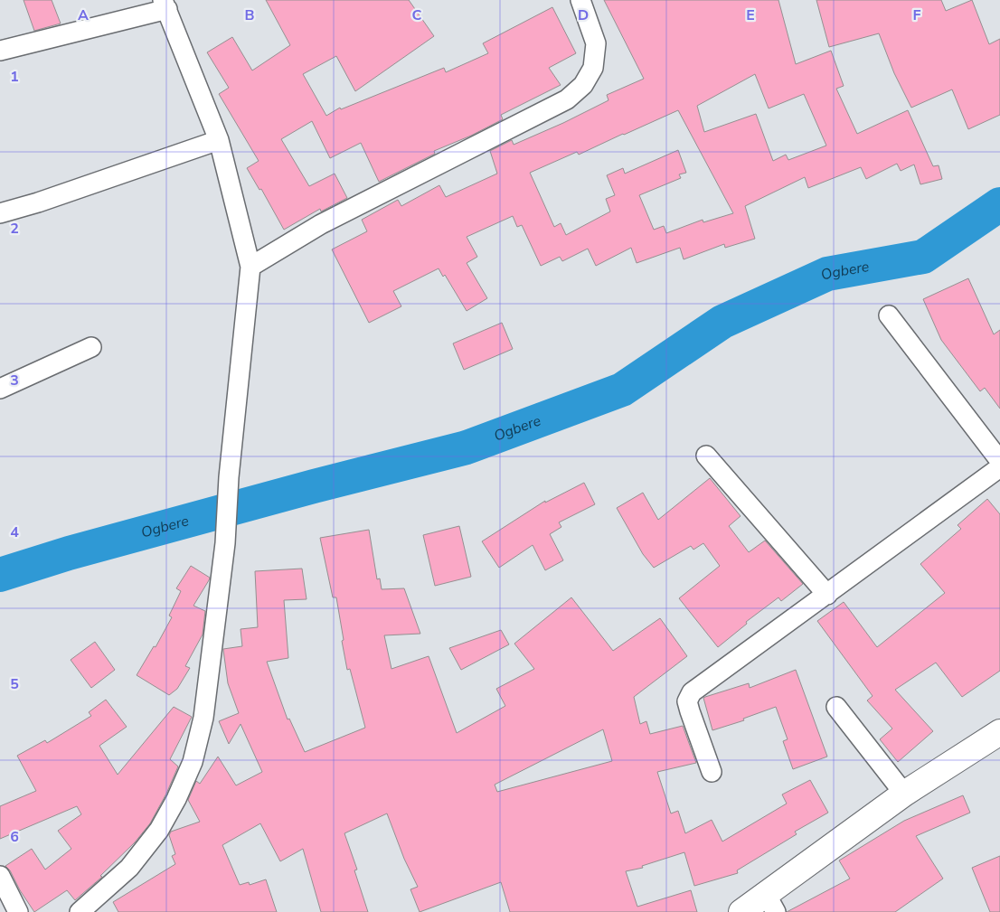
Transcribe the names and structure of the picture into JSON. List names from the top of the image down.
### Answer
{
  "water": ["Ogbere"],
  "grid": {
    "columns": [
      "A",
      "B",
      "C",
      "D",
      "E",
      "F"
    ],
    "rows": [
      "1",
      "2",
      "3",
      "4",
      "5",
      "6"
    ]
  }
}
